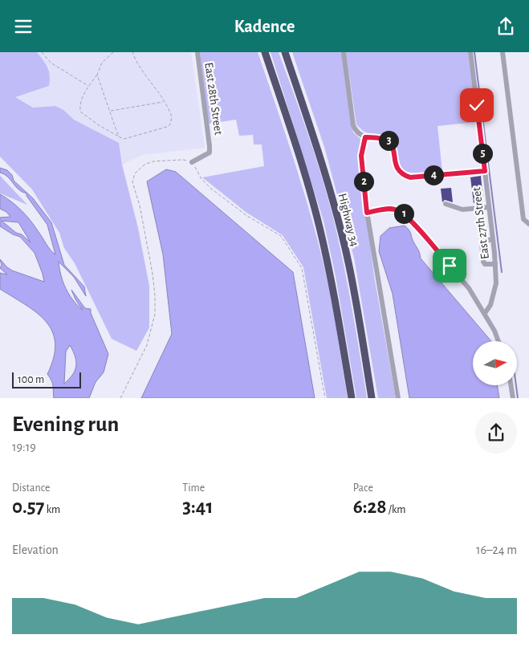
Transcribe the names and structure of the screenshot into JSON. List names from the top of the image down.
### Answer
{
  "streets": {
    "highway": ["Highway 34"],
    "street": ["East 28th Street", "East 27th Street"]
  },
  "scale_bar": "100 m",
  "north": "right",
  "page": {
    "header": "Kadence",
    "pins": [
      "3",
      "5",
      "4",
      "2",
      "1"
    ],
    "scale": "100 m",
    "heading": ["Evening run", "19:19"],
    "stats": [
      ["Distance", "0.57 km"],
      ["Time", "3:41"],
      ["Pace", "6:28 /km"]
    ],
    "chart": ["Elevation", "16–24 m"]
  }
}
